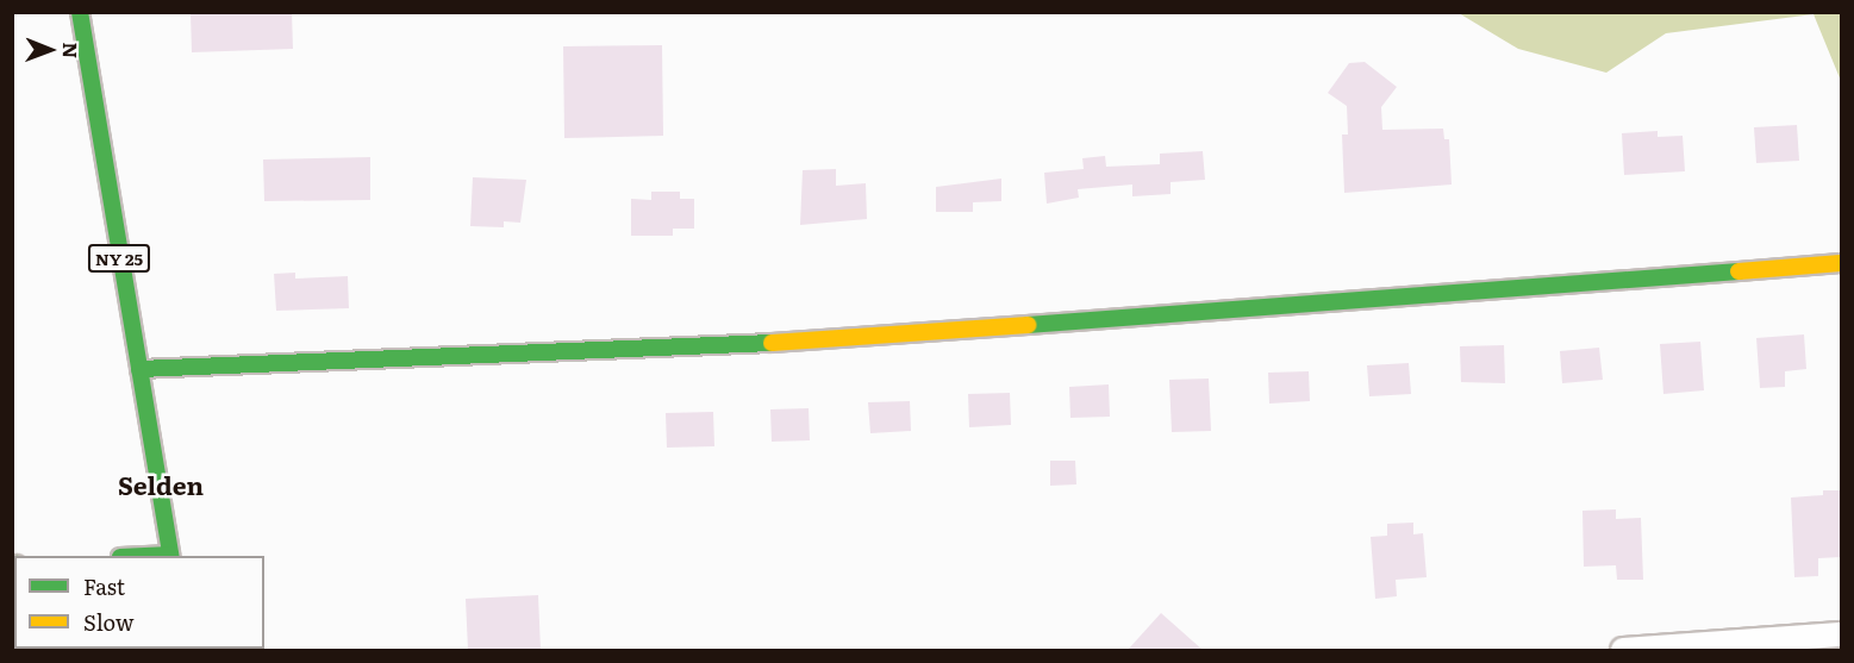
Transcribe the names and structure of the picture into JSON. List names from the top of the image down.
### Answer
{
  "streets": {
    "street": ["NY 25"]
  },
  "districts": ["Selden"],
  "legend": ["Fast", "Slow"],
  "north": "right"
}
